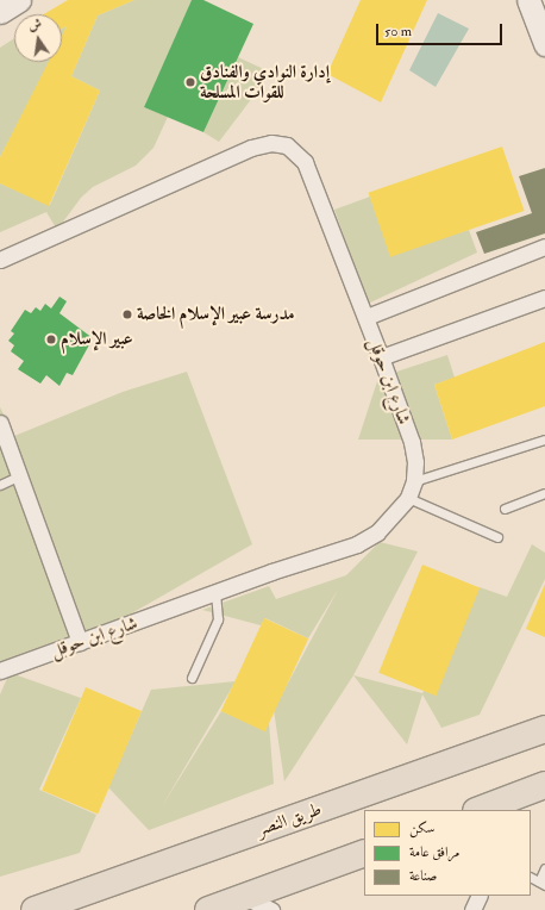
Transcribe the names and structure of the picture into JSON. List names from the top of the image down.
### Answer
{
  "streets": {
    "highway": ["طريق النصر"],
    "street": ["شارع ابن حوقل"]
  },
  "places": ["إدارة النوادي والفنادق للقوات المسلحة", "مدرسة عبير الإسلام الخاصة", "عبير الإسلام"],
  "legend": ["سكن", "مرافق عامة", "صناعة"],
  "scale_bar": "50 m",
  "north": "top"
}
